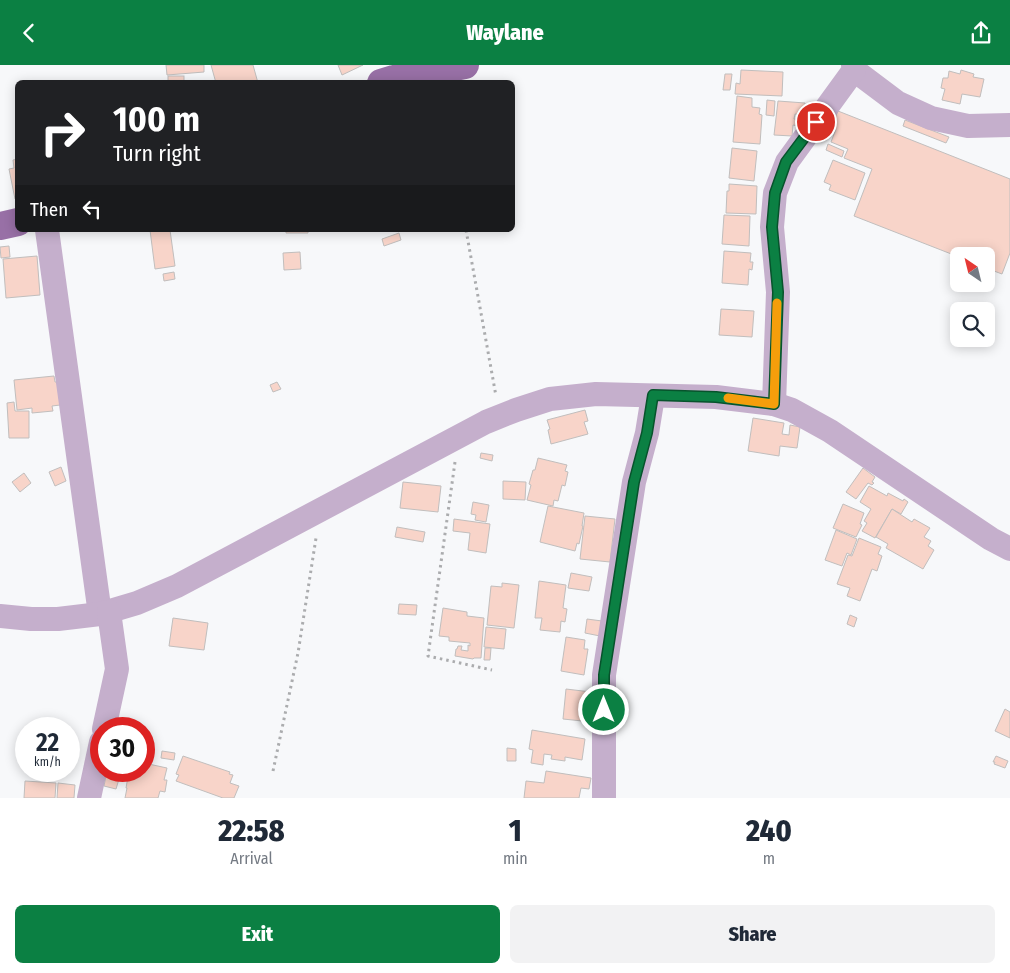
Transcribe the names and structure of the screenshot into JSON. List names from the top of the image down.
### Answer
{
  "north": "top left",
  "page": {
    "header": "Waylane",
    "turn": ["100 m", "Turn right"],
    "then": "Then",
    "speed": "22 km/h",
    "limit": "30",
    "eta": [
      "22:58",
      "Arrival",
      "1",
      "min",
      "240",
      "m"
    ],
    "buttons": ["Exit", "Share"]
  }
}
